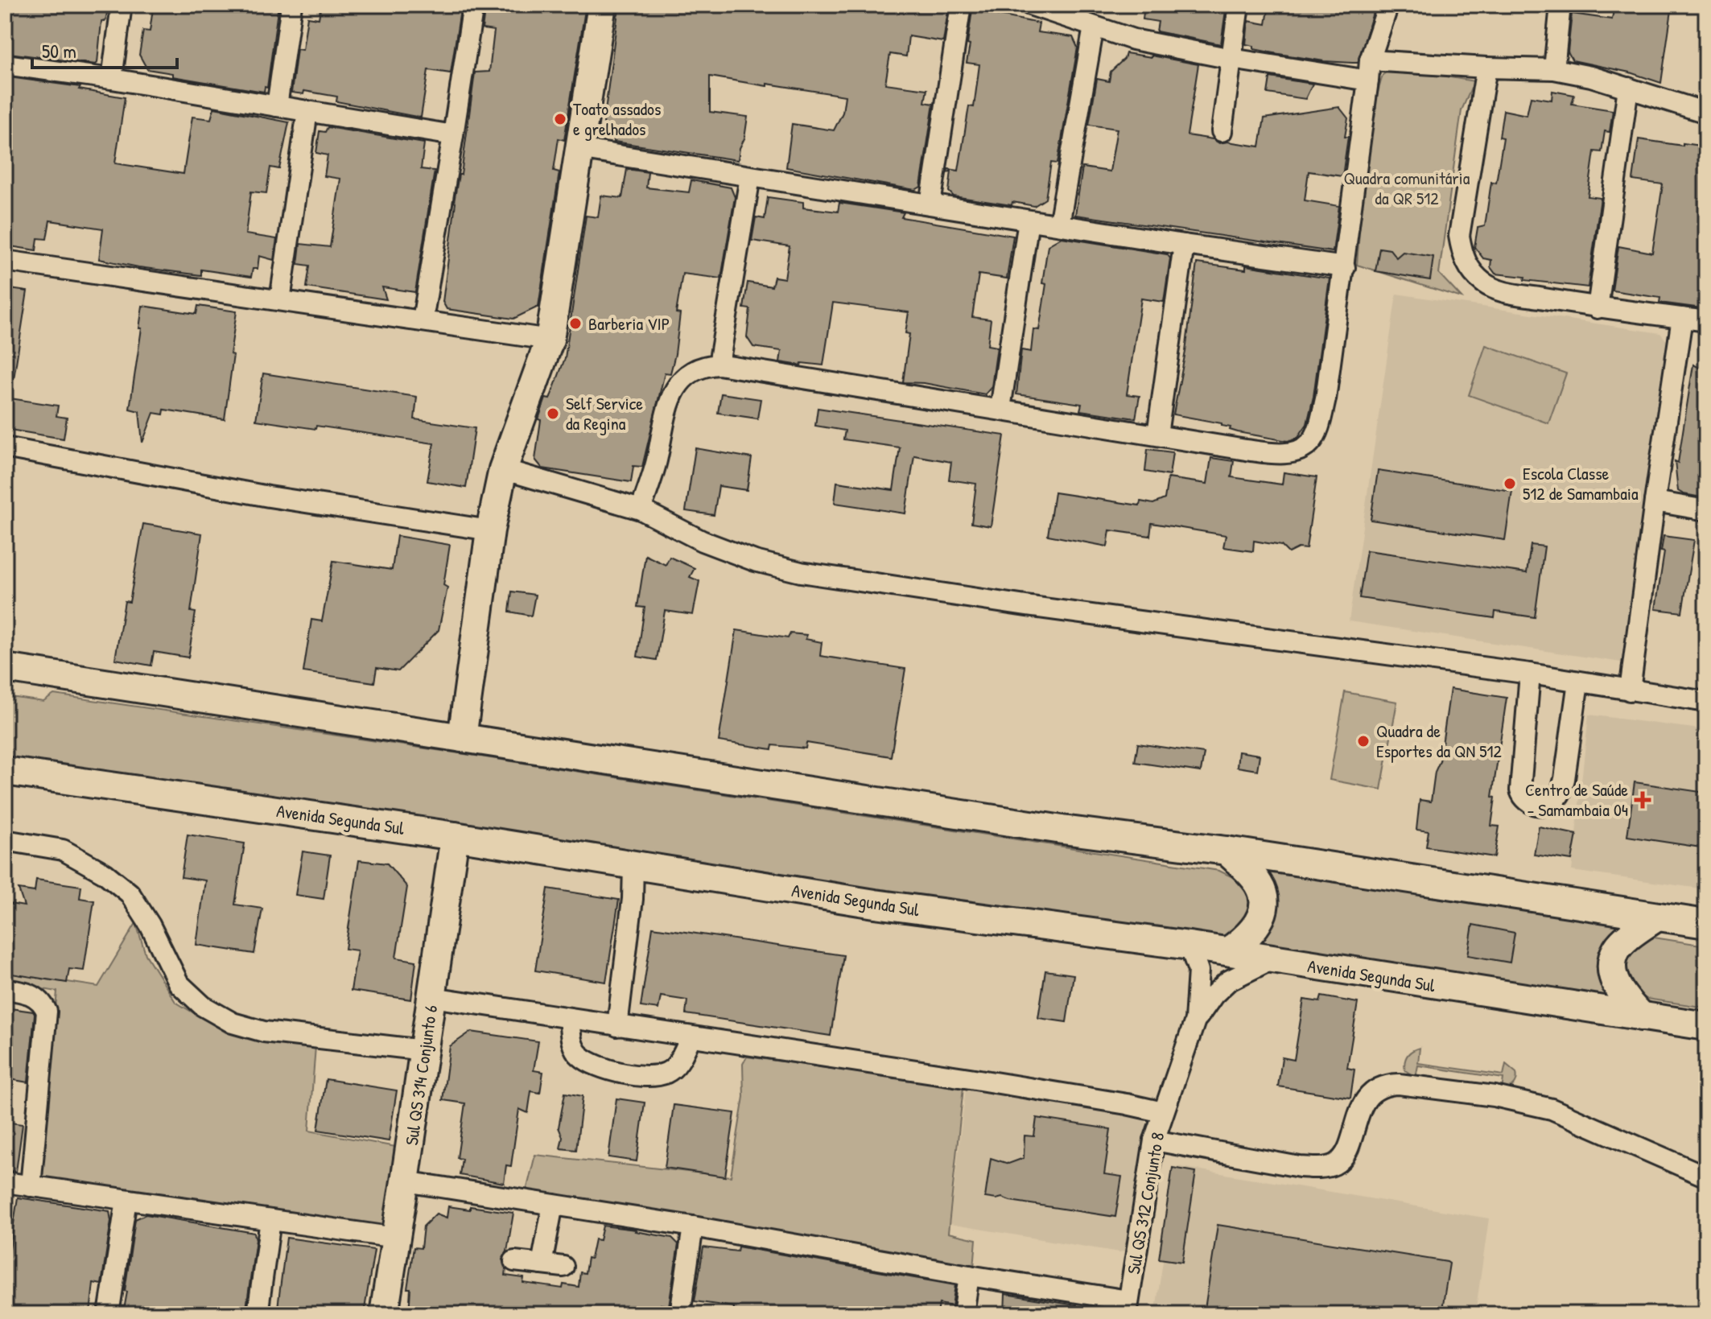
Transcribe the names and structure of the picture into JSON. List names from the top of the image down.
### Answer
{
  "streets": {
    "main road": ["Avenida Segunda Sul", "Sul QS 314 Conjunto 6"],
    "street": ["Sul QS 312 Conjunto 8"]
  },
  "crossings": [
    ["Avenida Segunda Sul", "Sul QS 314 Conjunto 6"],
    ["Avenida Segunda Sul", "Sul QS 312 Conjunto 8"]
  ],
  "parks": ["Quadra comunitária da QR 512"],
  "places": {
    "other": [
      "Toato assados e grelhados",
      "Barberia VIP",
      "Self Service da Regina",
      "Escola Classe 512 de Samambaia",
      "Quadra de Esportes da QN 512"
    ],
    "health": ["Centro de Saúde - Samambaia 04"]
  },
  "scale_bar": "50 m"
}
